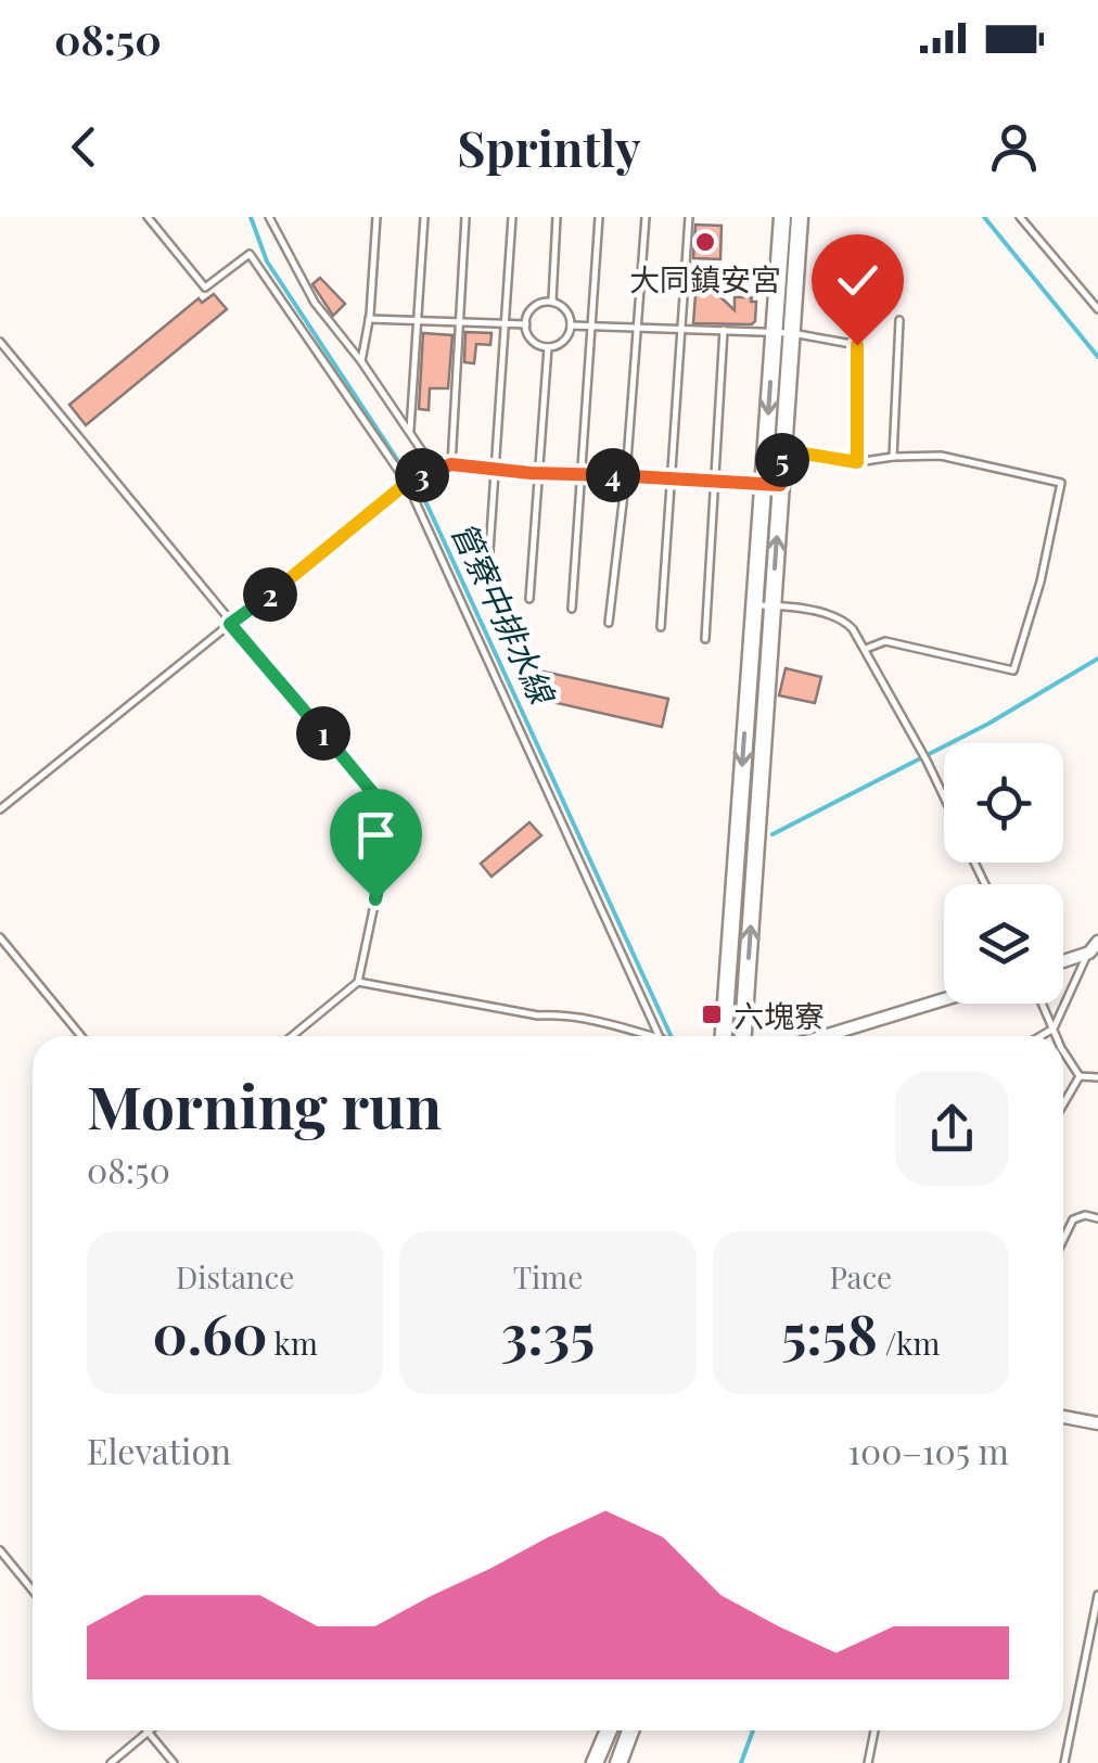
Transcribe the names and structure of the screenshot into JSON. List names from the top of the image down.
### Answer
{
  "water": ["管寮中排水線"],
  "places": {
    "other": ["大同鎮安宮"],
    "transit": ["六塊寮"]
  },
  "page": {
    "status": "08:50",
    "header": "Sprintly",
    "pins": [
      "5",
      "3",
      "4",
      "2",
      "1"
    ],
    "heading": ["Morning run", "08:50"],
    "stats": [
      ["Distance", "0.60 km"],
      ["Time", "3:35"],
      ["Pace", "5:58 /km"]
    ],
    "chart": ["Elevation", "100–105 m"]
  }
}
